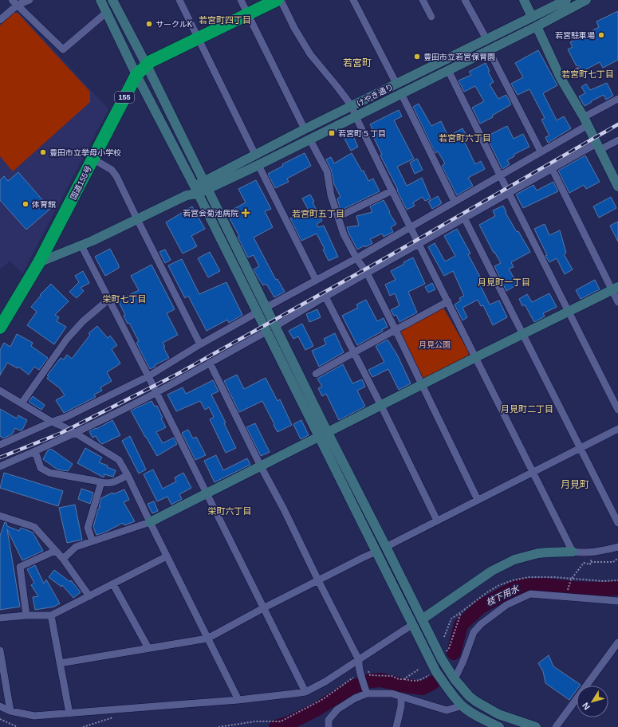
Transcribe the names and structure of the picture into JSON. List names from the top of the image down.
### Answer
{
  "streets": {
    "highway": ["155", "国道155号"],
    "street": ["けやき通り"]
  },
  "districts": [
    "若宮町四丁目",
    "若宮町",
    "若宮町七丁目",
    "若宮町六丁目",
    "若宮町五丁目",
    "月見町一丁目",
    "栄町七丁目",
    "月見町二丁目",
    "月見町",
    "栄町六丁目"
  ],
  "water": ["枝下用水"],
  "parks": ["月見公園"],
  "places": {
    "other": [
      "サークルK",
      "若宮駐車場",
      "豊田市立若宮保育園",
      "豊田市立挙母小学校",
      "体育館"
    ],
    "transit": ["若宮町５丁目"],
    "health": ["若宮会菊池病院"]
  },
  "north": "bottom left"
}
